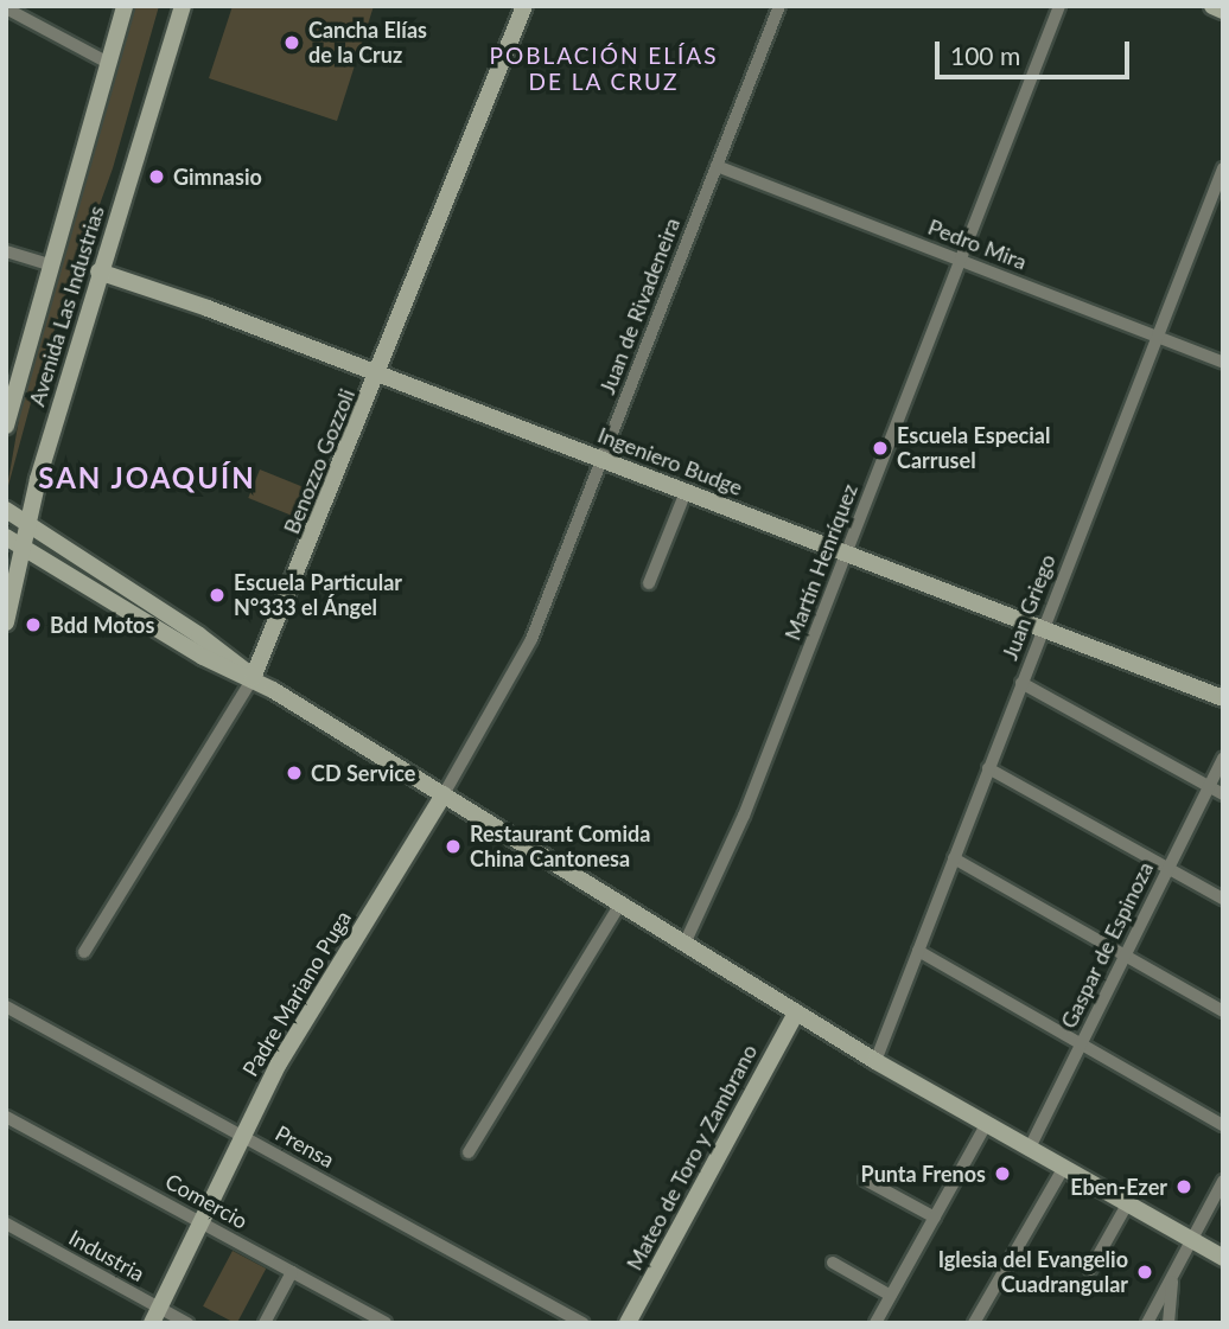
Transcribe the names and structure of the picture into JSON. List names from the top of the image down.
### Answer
{
  "streets": {
    "street": [
      "Pedro Mira",
      "Avenida Las Industrias",
      "Juan de Rivadeneira",
      "Benozzo Gozzoli",
      "Ingeniero Budge",
      "Martín Henríquez",
      "Juan Griego",
      "Gaspar de Espinoza",
      "Padre Mariano Puga",
      "Prensa",
      "Mateo de Toro y Zambrano",
      "Comercio",
      "Industria"
    ]
  },
  "crossings": [
    ["Pedro Mira", "Juan de Rivadeneira"],
    ["Pedro Mira", "Martín Henríquez"],
    ["Pedro Mira", "Juan Griego"],
    ["Avenida Las Industrias", "Ingeniero Budge"],
    ["Juan de Rivadeneira", "Ingeniero Budge"],
    ["Juan de Rivadeneira", "Padre Mariano Puga"],
    ["Benozzo Gozzoli", "Ingeniero Budge"],
    ["Ingeniero Budge", "Martín Henríquez"],
    ["Ingeniero Budge", "Juan Griego"],
    ["Padre Mariano Puga", "Prensa"],
    ["Padre Mariano Puga", "Comercio"],
    ["Padre Mariano Puga", "Industria"]
  ],
  "districts": ["POBLACIÓN ELÍAS DE LA CRUZ", "SAN JOAQUÍN"],
  "places": [
    "Cancha Elías de la Cruz",
    "Gimnasio",
    "Escuela Especial Carrusel",
    "Escuela Particular N°333 el Ángel",
    "Bdd Motos",
    "CD Service",
    "Restaurant Comida China Cantonesa",
    "Punta Frenos",
    "Eben-Ezer",
    "Iglesia del Evangelio Cuadrangular"
  ],
  "scale_bar": "100 m"
}
